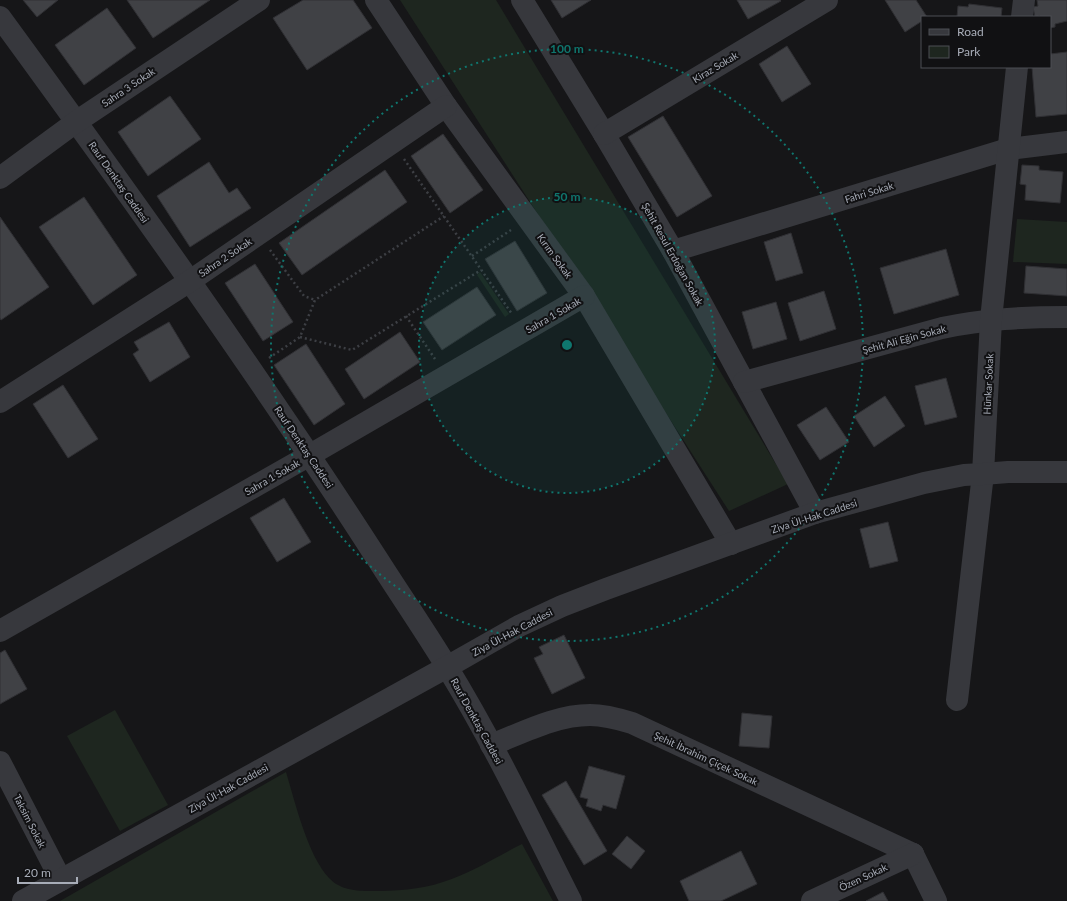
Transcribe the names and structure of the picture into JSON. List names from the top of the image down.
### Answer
{
  "streets": {
    "street": [
      "Kiraz Sokak",
      "Sahra 3 Sokak",
      "Rauf Denktaş Caddesi",
      "Fahri Sokak",
      "Şehit Resul Erdoğan Sokak",
      "Kırım Sokak",
      "Sahra 2 Sokak",
      "Sahra 1 Sokak",
      "Şehit Ali Eğin Sokak",
      "Hünkar Sokak",
      "Ziya Ül-Hak Caddesi",
      "Şehit İbrahim Çiçek Sokak",
      "Taksim Sokak",
      "Özen Sokak"
    ]
  },
  "crossings": [
    ["Kiraz Sokak", "Şehit Resul Erdoğan Sokak"],
    ["Sahra 3 Sokak", "Rauf Denktaş Caddesi"],
    ["Rauf Denktaş Caddesi", "Sahra 2 Sokak"],
    ["Rauf Denktaş Caddesi", "Sahra 1 Sokak"],
    ["Rauf Denktaş Caddesi", "Ziya Ül-Hak Caddesi"],
    ["Rauf Denktaş Caddesi", "Şehit İbrahim Çiçek Sokak"],
    ["Fahri Sokak", "Şehit Resul Erdoğan Sokak"],
    ["Fahri Sokak", "Hünkar Sokak"],
    ["Şehit Resul Erdoğan Sokak", "Şehit Ali Eğin Sokak"],
    ["Şehit Resul Erdoğan Sokak", "Ziya Ül-Hak Caddesi"],
    ["Kırım Sokak", "Sahra 2 Sokak"],
    ["Kırım Sokak", "Sahra 1 Sokak"],
    ["Kırım Sokak", "Ziya Ül-Hak Caddesi"],
    ["Şehit Ali Eğin Sokak", "Hünkar Sokak"],
    ["Hünkar Sokak", "Ziya Ül-Hak Caddesi"],
    ["Ziya Ül-Hak Caddesi", "Taksim Sokak"],
    ["Şehit İbrahim Çiçek Sokak", "Özen Sokak"]
  ],
  "legend": ["Road", "Park"],
  "scale_bar": "20 m",
  "rings": ["100 m", "50 m"]
}
